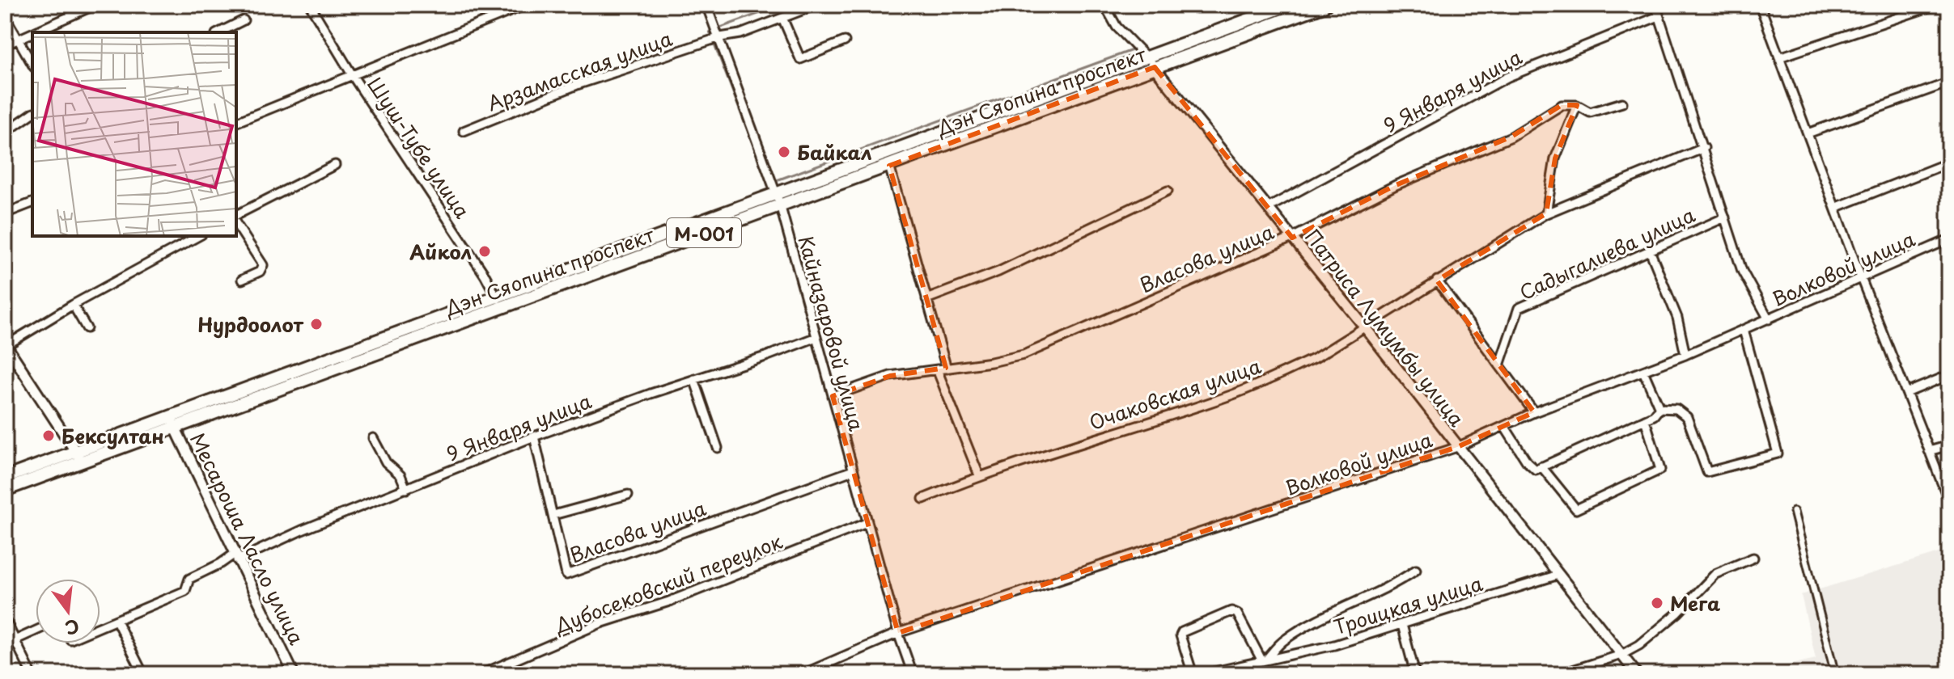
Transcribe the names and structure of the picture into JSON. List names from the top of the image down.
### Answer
{
  "streets": {
    "main road": ["Дэн Сяопина проспект", "M-001"],
    "street": [
      "Арзамасская улица",
      "9 Января улица",
      "Шуш-Тубе улица",
      "Садыгалиева улица",
      "Власова улица",
      "Волковой улица",
      "Патриса Лумумбы улица",
      "Кайназаровой улица",
      "Очаковская улица",
      "Месароша Ласло улица",
      "Дубосековский переулок",
      "Троицкая улица"
    ]
  },
  "crossings": [
    ["Арзамасская улица", "Кайназаровой улица"],
    ["Дэн Сяопина проспект", "Шуш-Тубе улица"],
    ["Дэн Сяопина проспект", "Патриса Лумумбы улица"],
    ["Дэн Сяопина проспект", "Кайназаровой улица"],
    ["Дэн Сяопина проспект", "Месароша Ласло улица"],
    ["9 Января улица", "Садыгалиева улица"],
    ["9 Января улица", "Власова улица"],
    ["9 Января улица", "Патриса Лумумбы улица"],
    ["9 Января улица", "Кайназаровой улица"],
    ["9 Января улица", "Месароша Ласло улица"],
    ["Садыгалиева улица", "Волковой улица"],
    ["Садыгалиева улица", "Очаковская улица"],
    ["Власова улица", "Патриса Лумумбы улица"],
    ["Власова улица", "Кайназаровой улица"],
    ["Волковой улица", "Патриса Лумумбы улица"],
    ["Волковой улица", "Кайназаровой улица"],
    ["Патриса Лумумбы улица", "Очаковская улица"],
    ["Патриса Лумумбы улица", "Троицкая улица"],
    ["Кайназаровой улица", "Дубосековский переулок"]
  ],
  "places": [
    "Байкал",
    "Айкол",
    "Нурдоолот",
    "Бексултан",
    "Мега"
  ],
  "north": "bottom"
}
